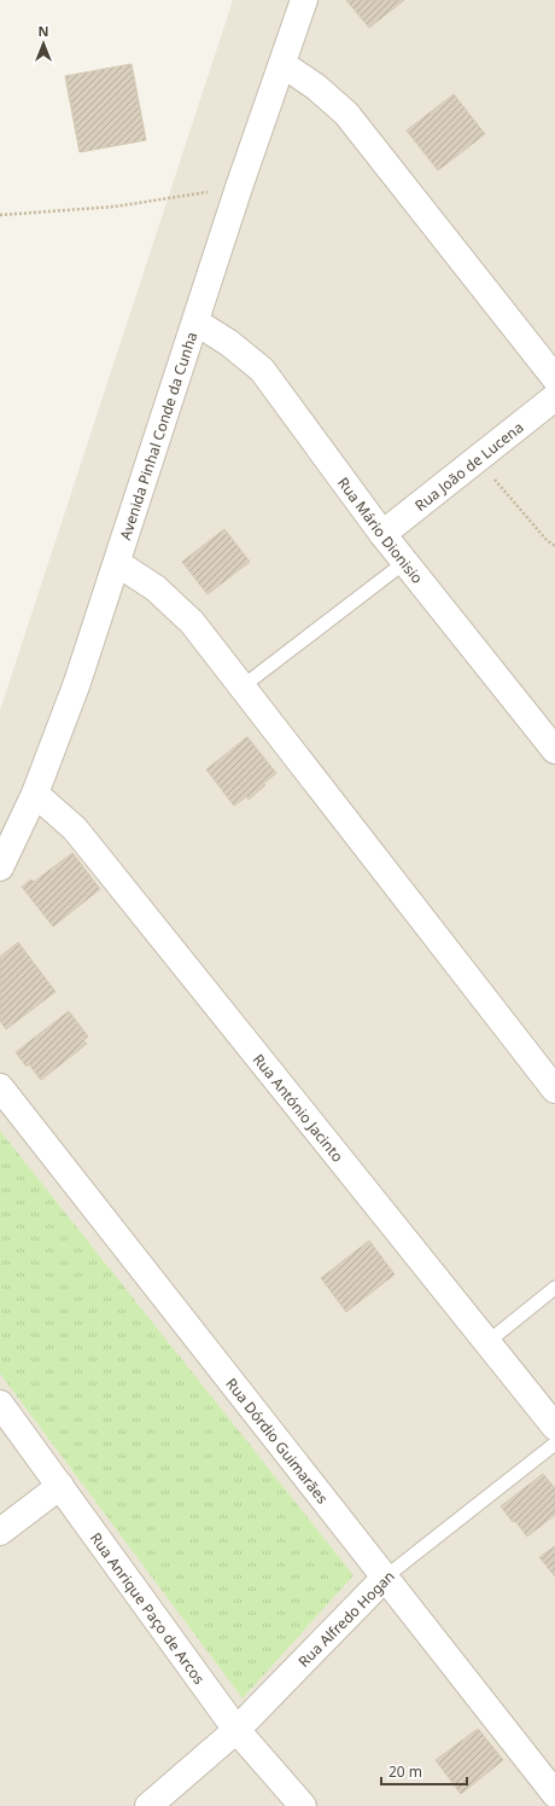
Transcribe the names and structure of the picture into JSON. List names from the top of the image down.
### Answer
{
  "streets": {
    "street": [
      "Avenida Pinhal Conde da Cunha",
      "Rua João de Lucena",
      "Rua Mário Dionisio",
      "Rua António Jacinto",
      "Rua Dórdio Guimarães",
      "Rua Anrique Paço de Arcos",
      "Rua Alfredo Hogan"
    ]
  },
  "crossings": [
    ["Avenida Pinhal Conde da Cunha", "Rua Mário Dionisio"],
    ["Avenida Pinhal Conde da Cunha", "Rua António Jacinto"],
    ["Rua João de Lucena", "Rua Mário Dionisio"],
    ["Rua Dórdio Guimarães", "Rua Alfredo Hogan"],
    ["Rua Anrique Paço de Arcos", "Rua Alfredo Hogan"]
  ],
  "scale_bar": "20 m",
  "north": "top"
}
